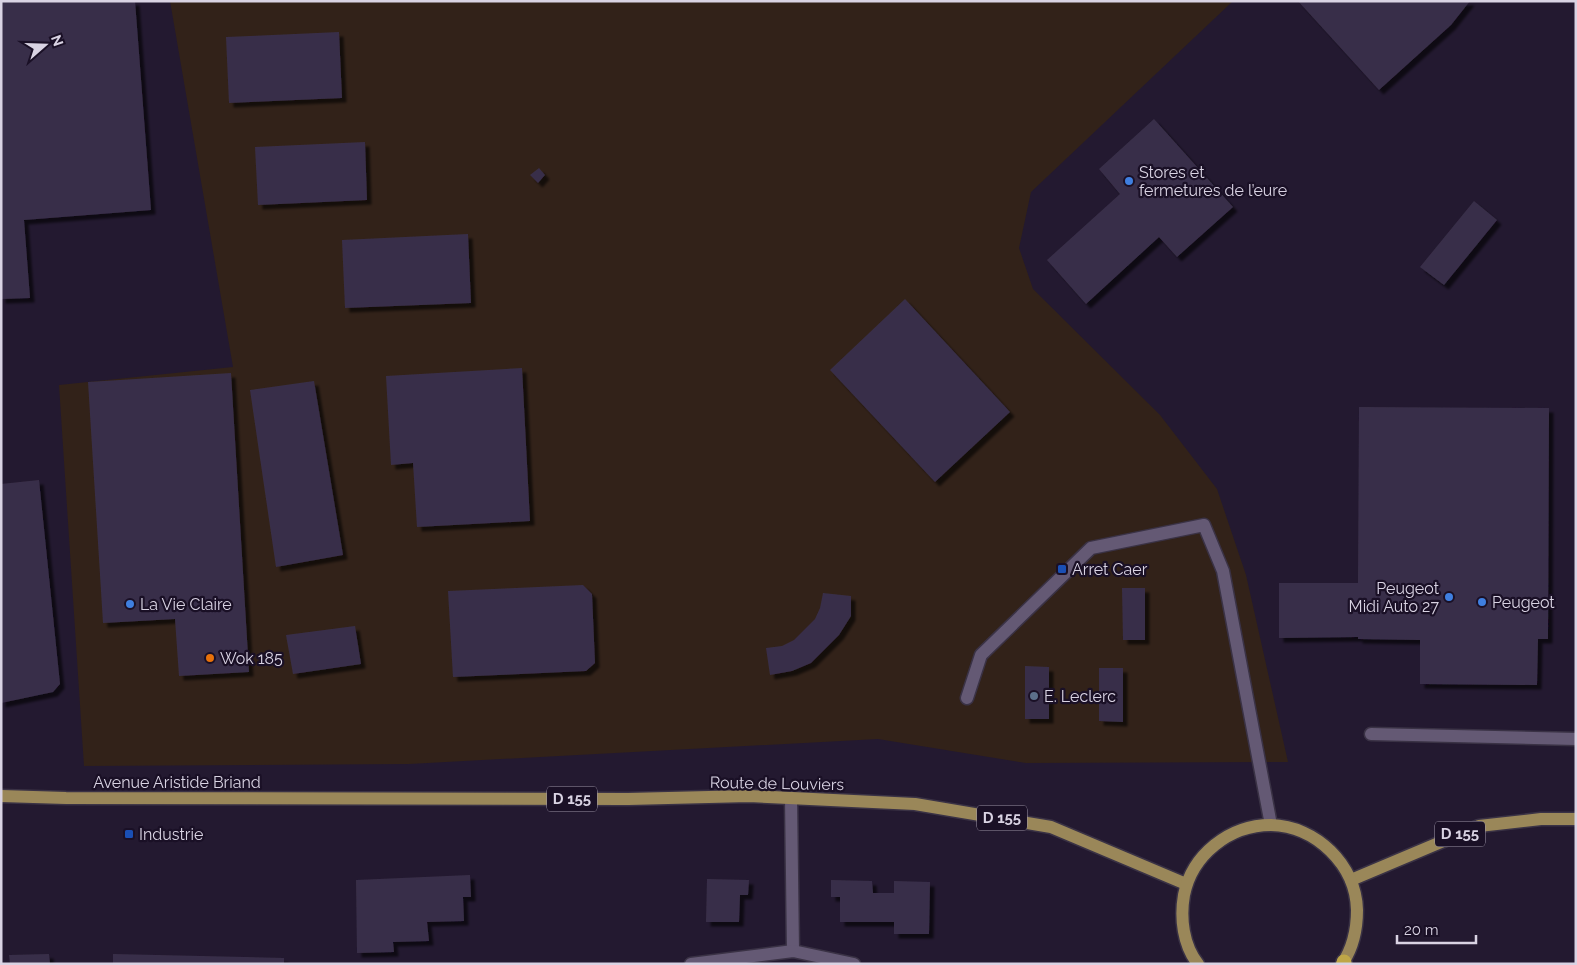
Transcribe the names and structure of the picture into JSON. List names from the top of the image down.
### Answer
{
  "streets": {
    "main road": ["Avenue Aristide Briand", "Route de Louviers", "D 155"]
  },
  "crossings": [
    ["Avenue Aristide Briand", "Route de Louviers"]
  ],
  "places": {
    "other": [
      "Stores et fermetures de l’eure",
      "Peugeot Midi Auto 27",
      "Peugeot",
      "La Vie Claire",
      "Wok 185",
      "E. Leclerc"
    ],
    "transit": ["Arret Caer", "Industrie"]
  },
  "scale_bar": "20 m",
  "north": "right"
}
